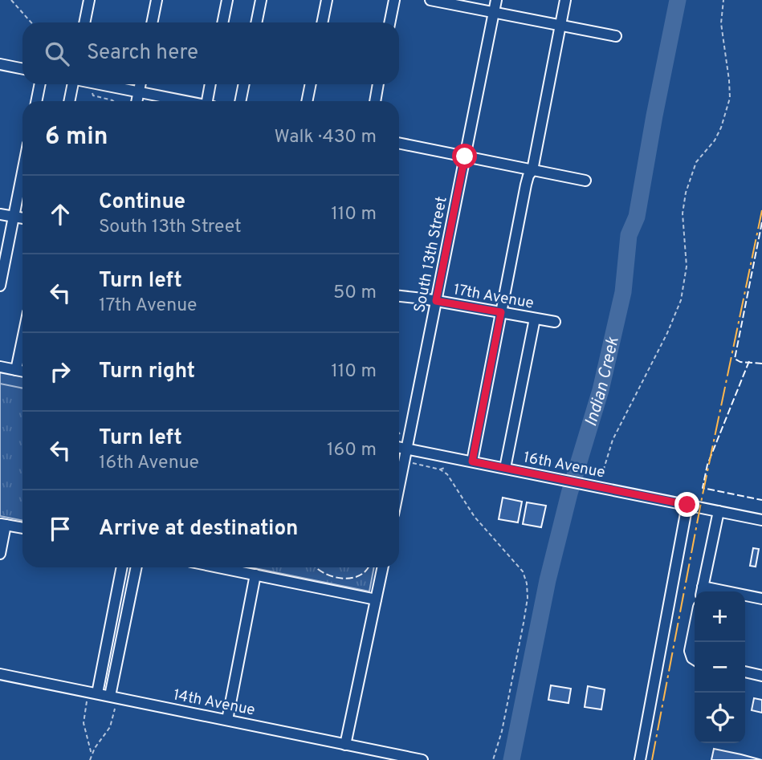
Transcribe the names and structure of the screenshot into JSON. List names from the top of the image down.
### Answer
{
  "streets": {
    "street": [
      "South 13th Street",
      "17th Avenue",
      "16th Avenue",
      "14th Avenue"
    ]
  },
  "crossings": [
    ["South 13th Street", "17th Avenue"],
    ["South 13th Street", "16th Avenue"]
  ],
  "water": ["Indian Creek"],
  "page": {
    "search": "Search here",
    "heading": ["6 min", "Walk · 430 m"],
    "list": [
      ["Continue", "South 13th Street", "110 m"],
      ["Turn left", "17th Avenue", "50 m"],
      ["Turn right", "110 m"],
      ["Turn left", "16th Avenue", "160 m"],
      "Arrive at destination"
    ],
    "map_buttons": ["+", "−"]
  }
}
